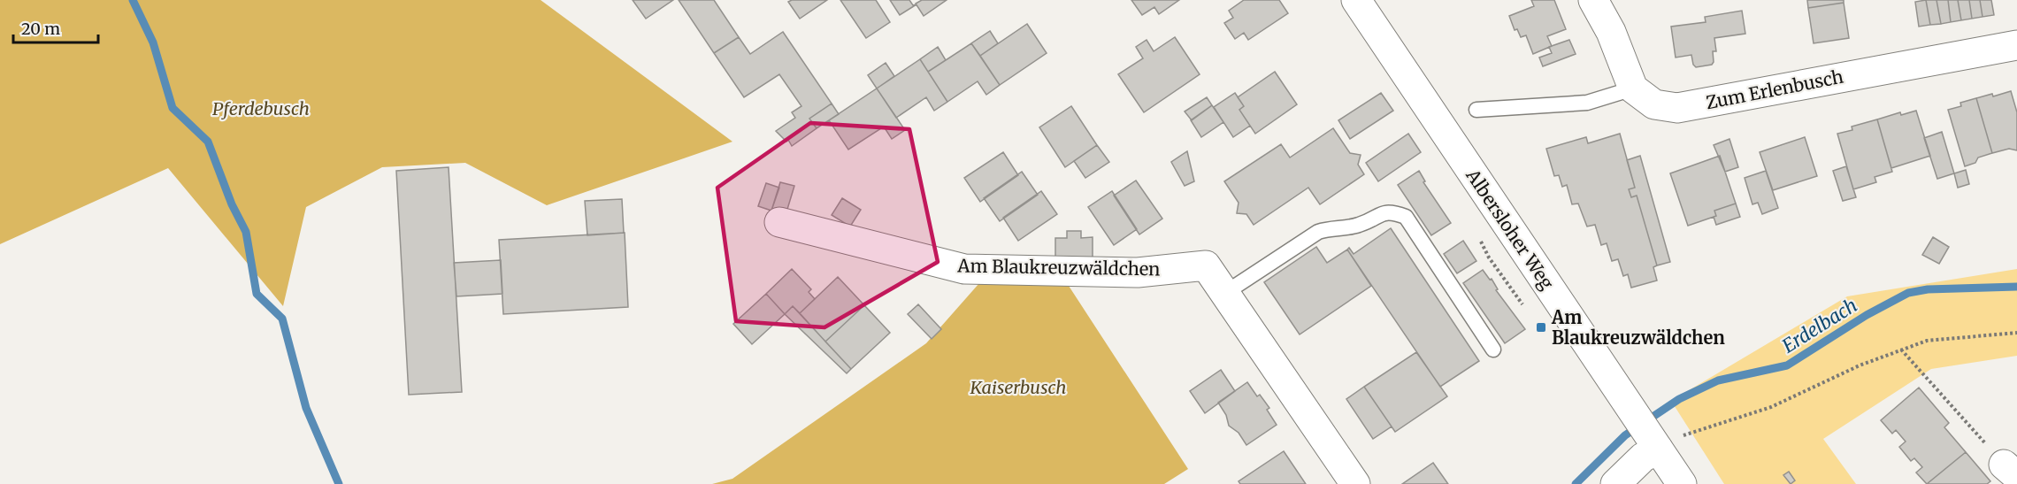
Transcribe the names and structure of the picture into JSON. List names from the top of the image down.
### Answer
{
  "streets": {
    "street": ["Zum Erlenbusch", "Albersloher Weg", "Am Blaukreuzwäldchen"]
  },
  "water": ["Erdelbach"],
  "parks": ["Pferdebusch", "Kaiserbusch"],
  "places": {
    "transit": ["Am Blaukreuzwäldchen"]
  },
  "scale_bar": "20 m"
}
